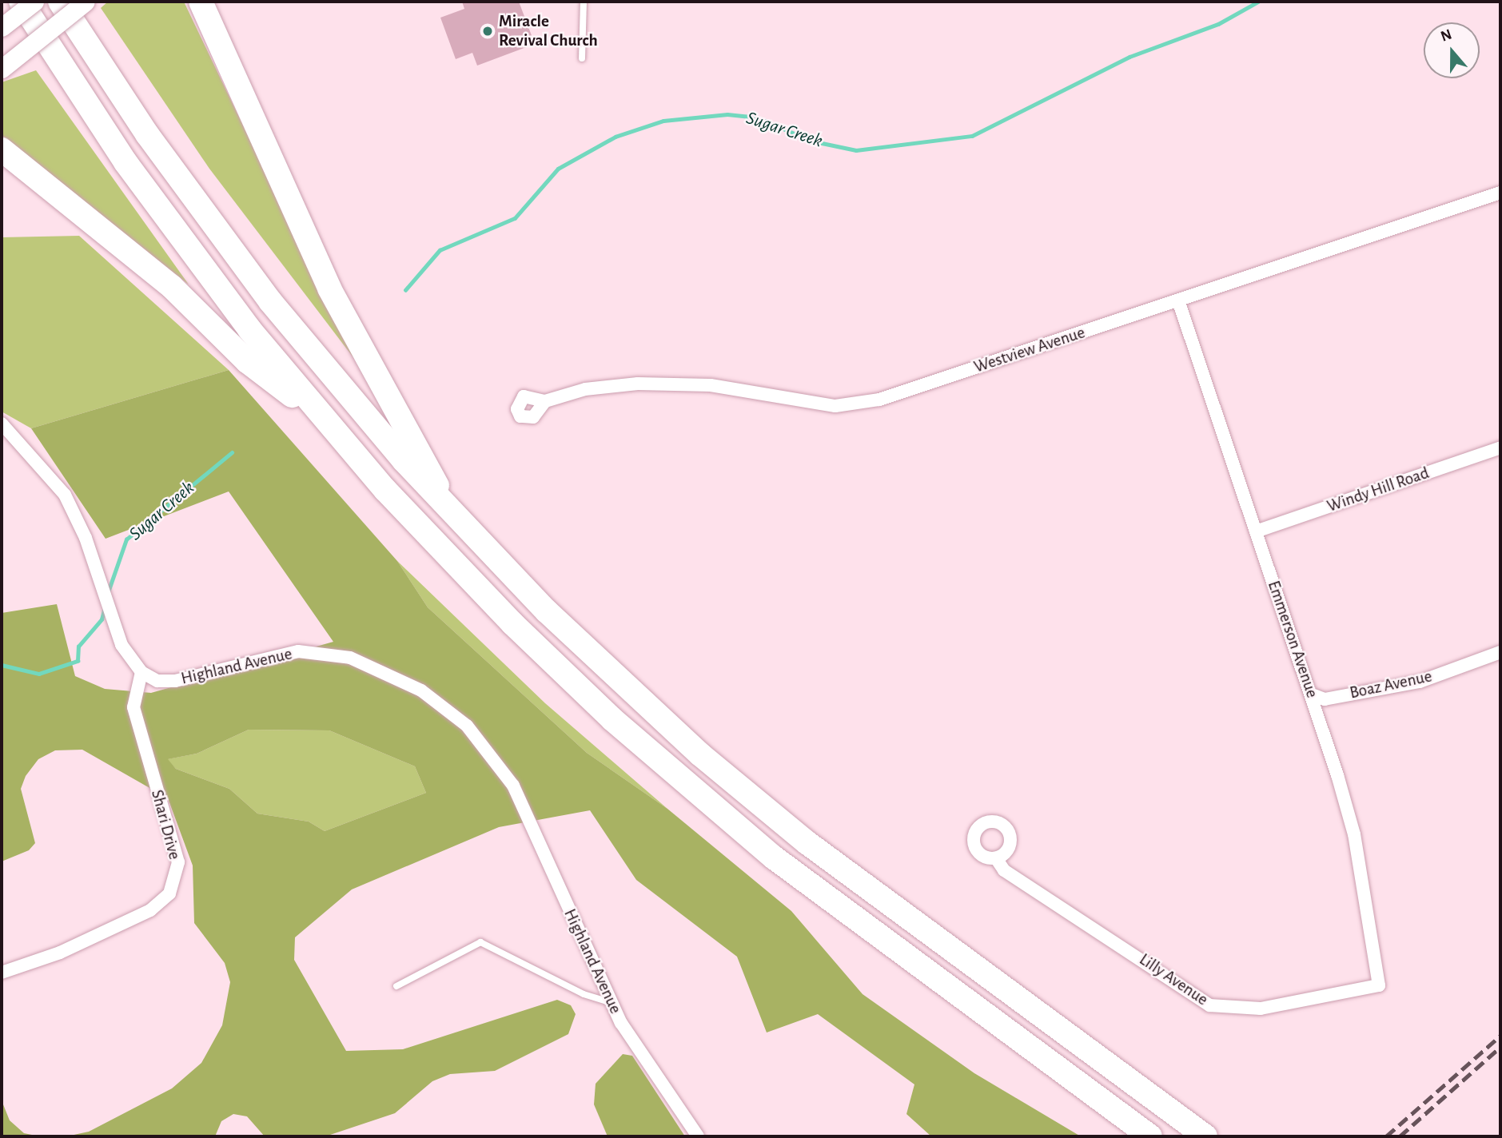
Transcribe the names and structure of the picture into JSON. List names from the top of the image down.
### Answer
{
  "streets": {
    "street": [
      "Westview Avenue",
      "Windy Hill Road",
      "Emmerson Avenue",
      "Highland Avenue",
      "Boaz Avenue",
      "Shari Drive",
      "Lilly Avenue"
    ]
  },
  "crossings": [
    ["Westview Avenue", "Emmerson Avenue"],
    ["Windy Hill Road", "Emmerson Avenue"],
    ["Emmerson Avenue", "Boaz Avenue"],
    ["Emmerson Avenue", "Lilly Avenue"],
    ["Highland Avenue", "Shari Drive"]
  ],
  "water": ["Sugar Creek"],
  "places": ["Miracle Revival Church"],
  "north": "top"
}
